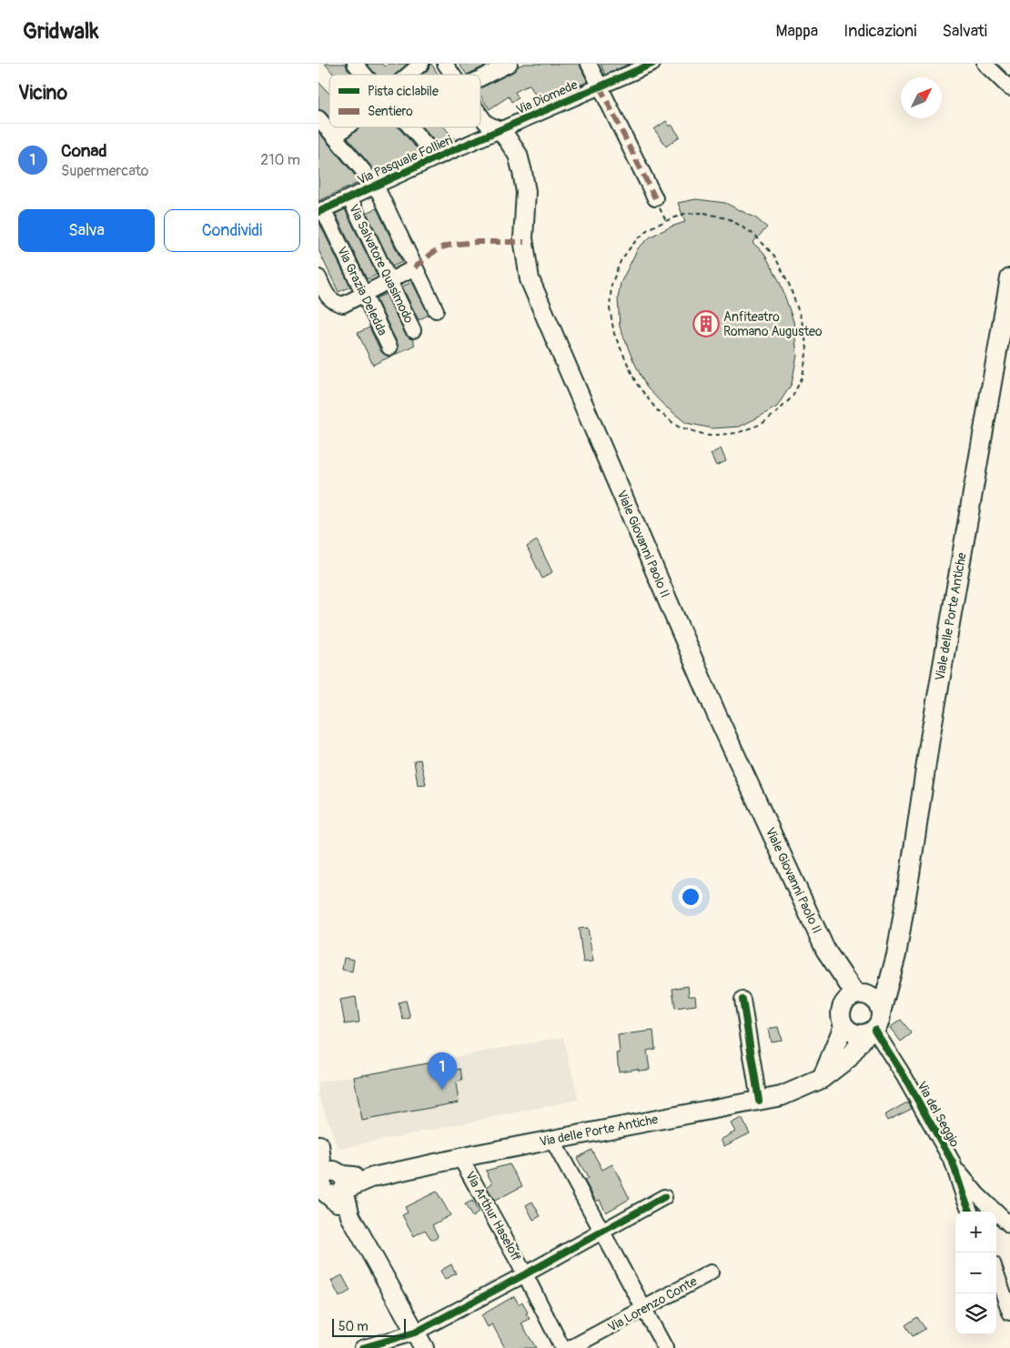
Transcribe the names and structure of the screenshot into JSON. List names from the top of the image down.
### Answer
{
  "streets": {
    "main road": ["Viale Giovanni Paolo II", "Viale delle Porte Antiche", "Via delle Porte Antiche"],
    "street": [
      "Via Diomede",
      "Via Pasquale Follieri",
      "Via Salvatore Quasimodo",
      "Via Grazia Deledda",
      "Via del Seggio",
      "Via Arthur Haseloff",
      "Via Lorenzo Conte"
    ]
  },
  "crossings": [
    ["Via Diomede", "Via Pasquale Follieri"],
    ["Via Diomede", "Viale Giovanni Paolo II"],
    ["Via Pasquale Follieri", "Via Salvatore Quasimodo"],
    ["Via Pasquale Follieri", "Via Grazia Deledda"],
    ["Via Pasquale Follieri", "Viale Giovanni Paolo II"],
    ["Viale delle Porte Antiche", "Via del Seggio"],
    ["Viale delle Porte Antiche", "Via delle Porte Antiche"],
    ["Via del Seggio", "Via delle Porte Antiche"],
    ["Via delle Porte Antiche", "Via Arthur Haseloff"]
  ],
  "places": {
    "building": ["Anfiteatro Romano Augusteo"]
  },
  "legend": ["Pista ciclabile", "Sentiero"],
  "scale_bar": "50 m",
  "north": "top right",
  "page": {
    "header": "Gridwalk",
    "nav": ["Mappa", "Indicazioni", "Salvati"],
    "heading": "Vicino",
    "list": [
      {
        "mark": "1",
        "name": "Conad",
        "note": "Supermercato",
        "value": "210 m"
      }
    ],
    "buttons": ["Salva", "Condividi"],
    "pins": "1",
    "map_buttons": ["+", "−"],
    "scale": "50 m"
  }
}
